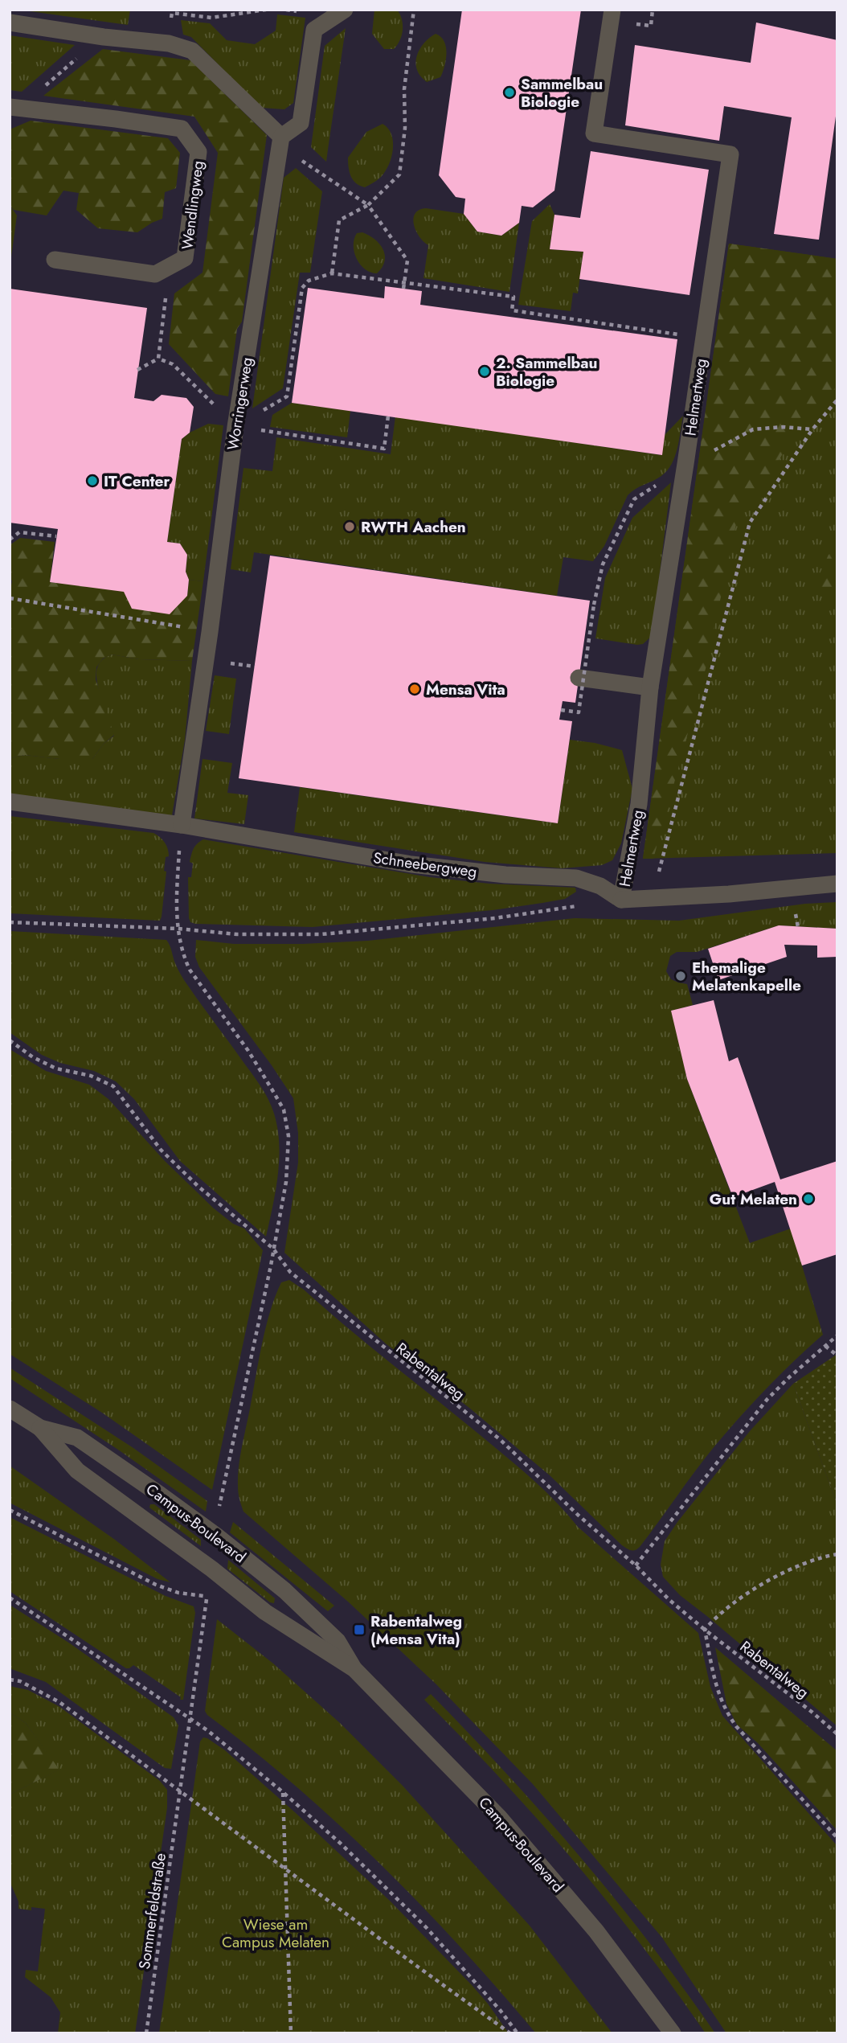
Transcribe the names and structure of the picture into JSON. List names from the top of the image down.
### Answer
{
  "streets": {
    "street": [
      "Wendlingweg",
      "Helmertweg",
      "Worringerweg",
      "Schneebergweg",
      "Campus-Boulevard"
    ],
    "path": ["Rabentalweg", "Sommerfeldstraße"]
  },
  "crossings": [
    ["Helmertweg", "Schneebergweg"],
    ["Worringerweg", "Schneebergweg"]
  ],
  "parks": ["Wiese am Campus Melaten"],
  "places": {
    "other": [
      "Sammelbau Biologie",
      "2. Sammelbau Biologie",
      "IT Center",
      "RWTH Aachen",
      "Mensa Vita",
      "Ehemalige Melatenkapelle",
      "Gut Melaten"
    ],
    "transit": ["Rabentalweg (Mensa Vita)"]
  }
}
